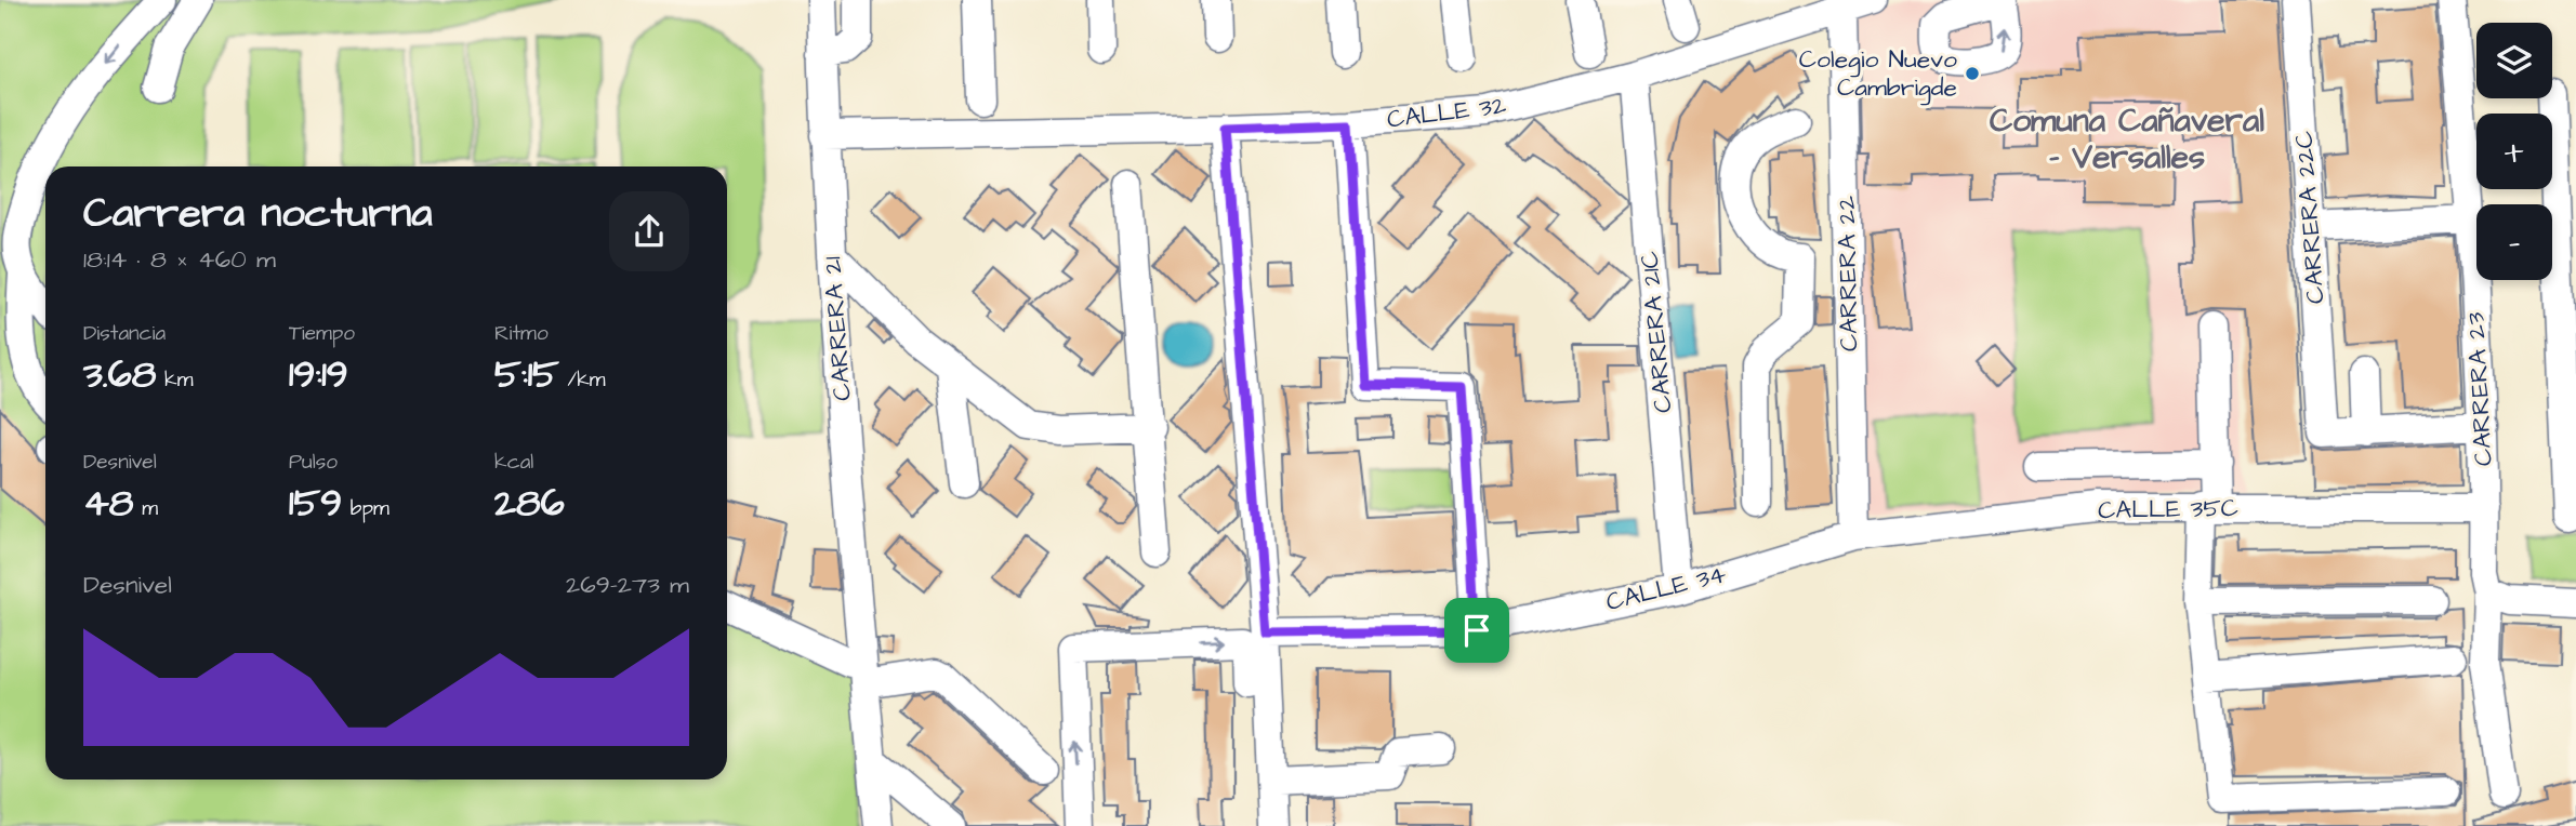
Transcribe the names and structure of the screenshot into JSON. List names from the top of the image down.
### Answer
{
  "streets": {
    "street": [
      "CALLE 32",
      "CARRERA 22C",
      "CARRERA 22",
      "CARRERA 21",
      "CARRERA 21C",
      "CARRERA 23",
      "CALLE 35C",
      "CALLE 34"
    ]
  },
  "crossings": [
    ["CALLE 32", "CARRERA 22"],
    ["CALLE 32", "CARRERA 21"],
    ["CALLE 32", "CARRERA 21C"],
    ["CARRERA 22", "CALLE 35C"],
    ["CARRERA 22", "CALLE 34"],
    ["CARRERA 21C", "CALLE 34"],
    ["CARRERA 23", "CALLE 35C"],
    ["CALLE 35C", "CALLE 34"]
  ],
  "districts": ["Comuna Cañaveral - Versalles"],
  "places": ["Colegio Nuevo Cambrigde"],
  "page": {
    "map_buttons": ["+", "−"],
    "heading": ["Carrera nocturna", "18:14 · 8 × 460 m"],
    "stats": [
      ["Distancia", "3.68 km"],
      ["Tiempo", "19:19"],
      ["Ritmo", "5:15 /km"],
      ["Desnivel", "48 m"],
      ["Pulso", "159 bpm"],
      ["kcal", "286"]
    ],
    "chart": ["Desnivel", "269–273 m"]
  }
}
